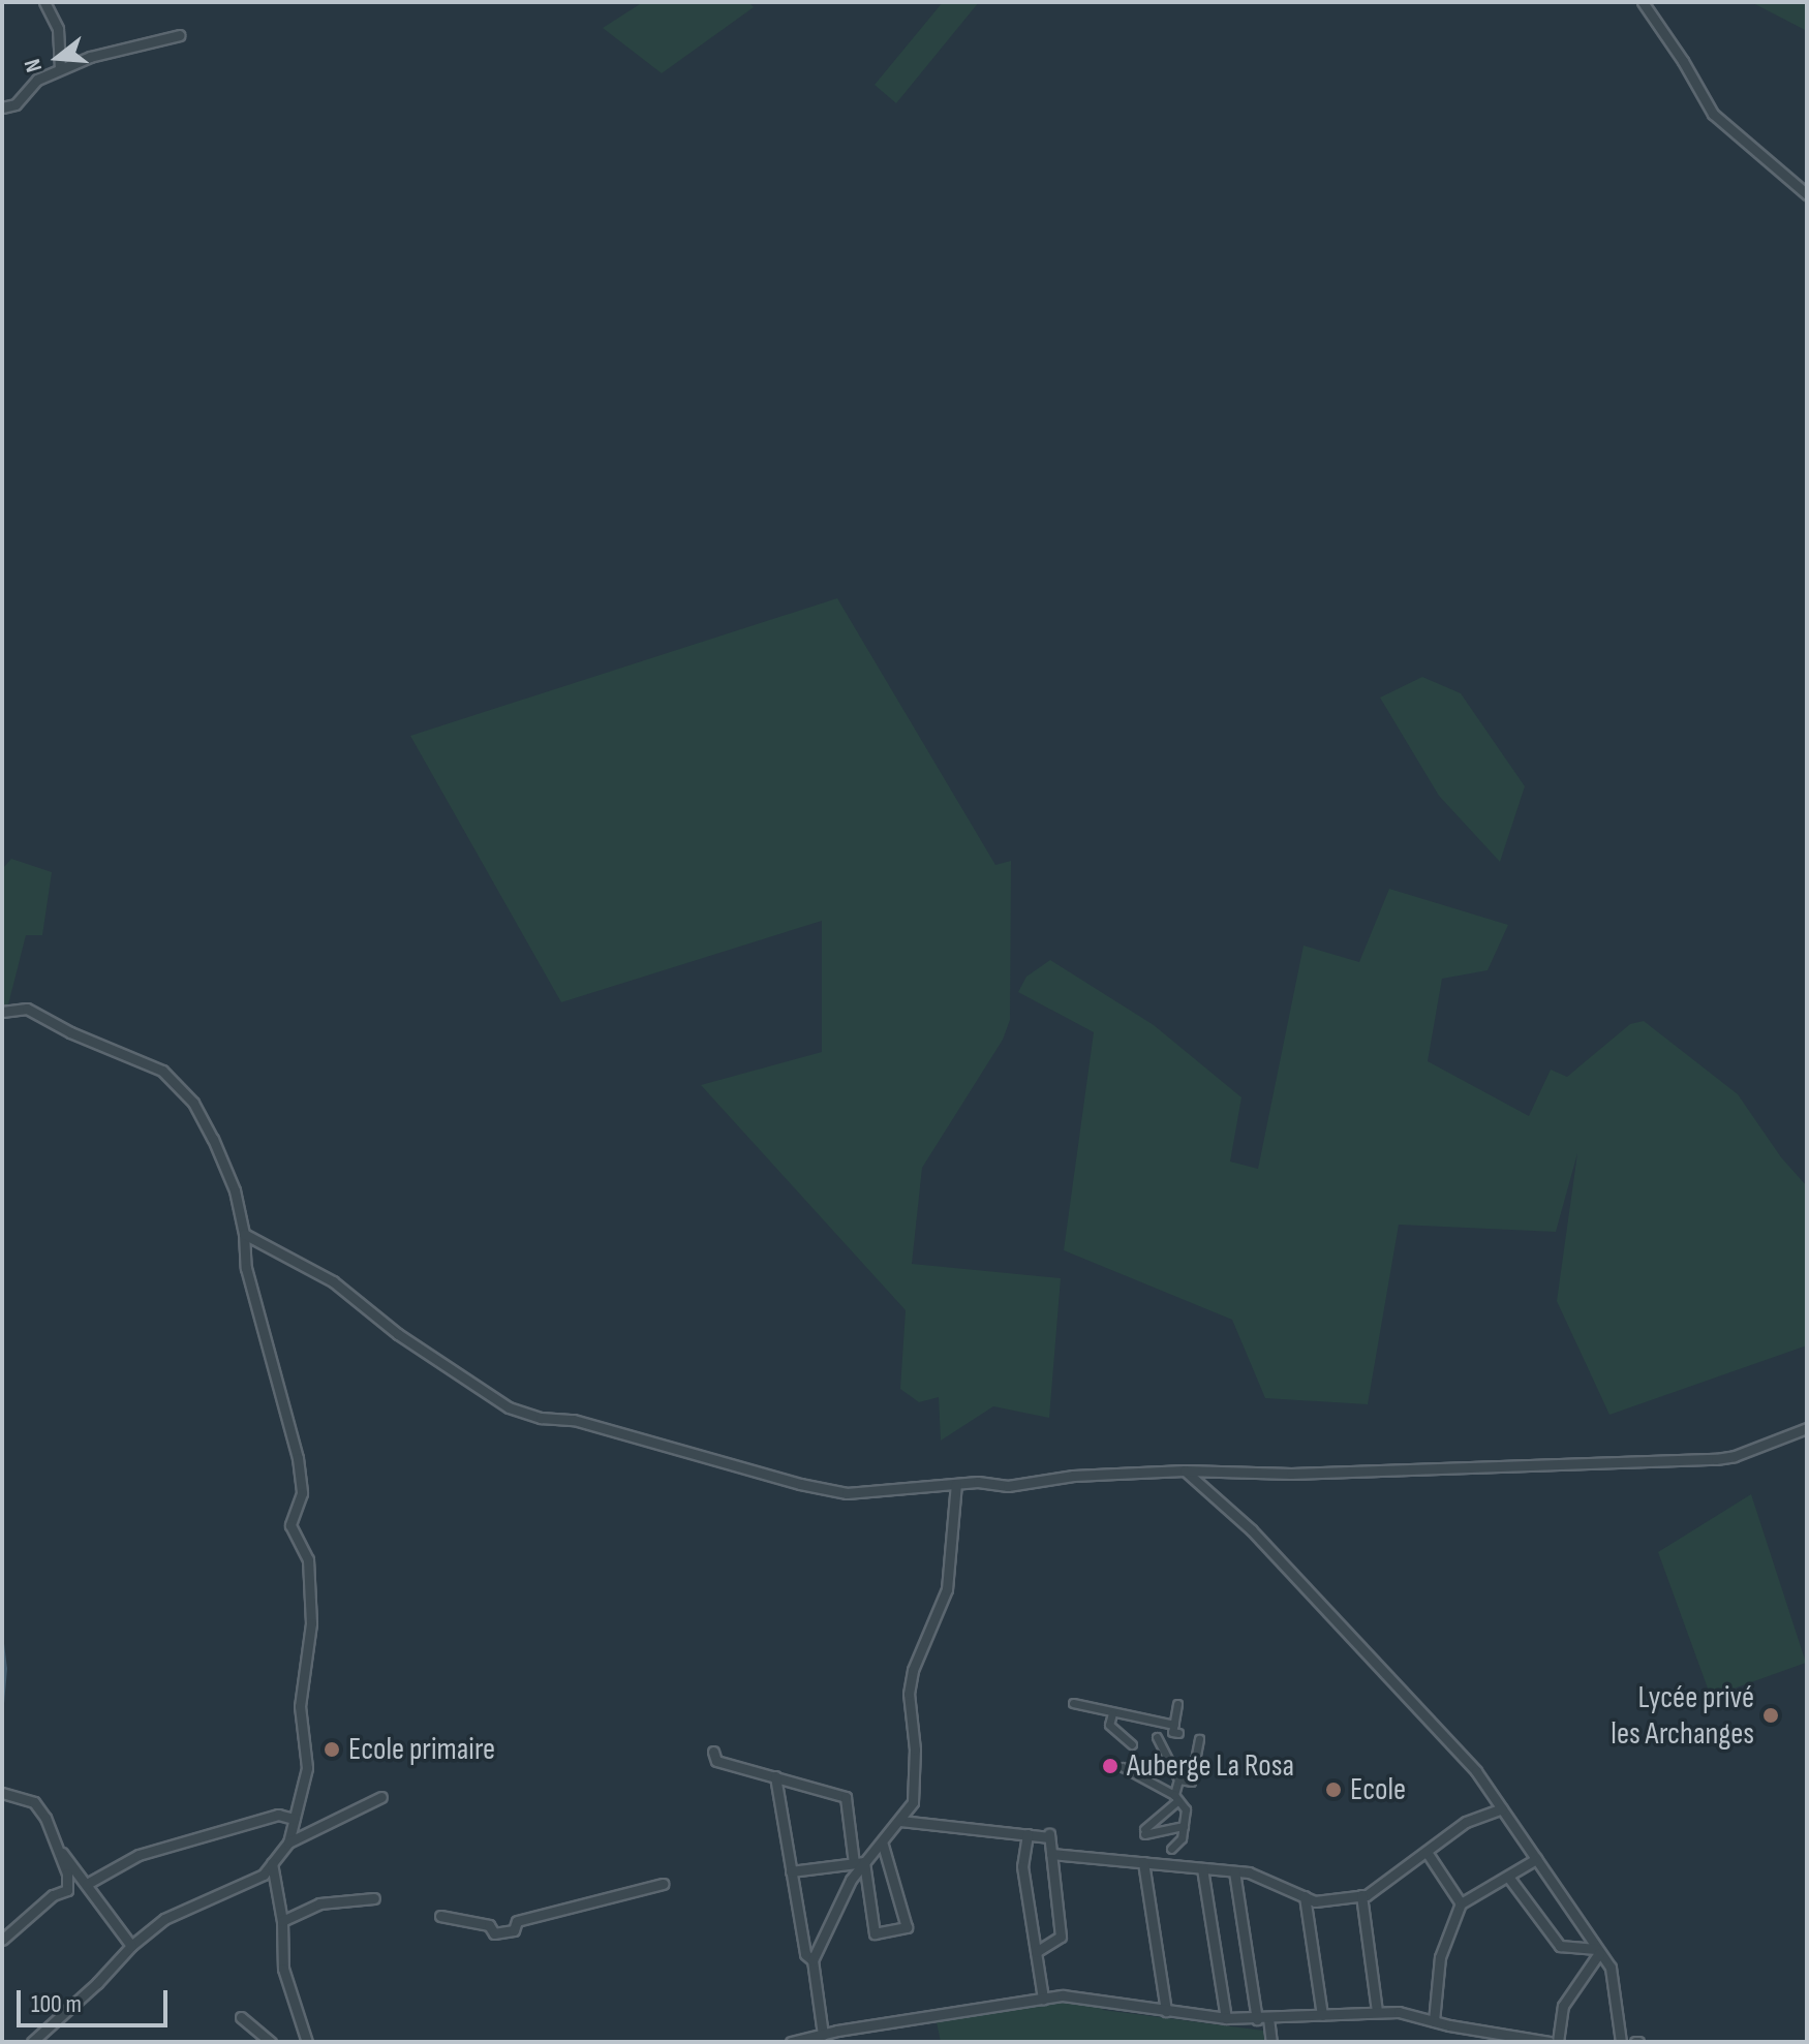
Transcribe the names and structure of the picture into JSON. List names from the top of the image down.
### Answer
{
  "places": [
    "Lycée privé les Archanges",
    "Ecole primaire",
    "Auberge La Rosa",
    "Ecole"
  ],
  "scale_bar": "100 m",
  "north": "left"
}
